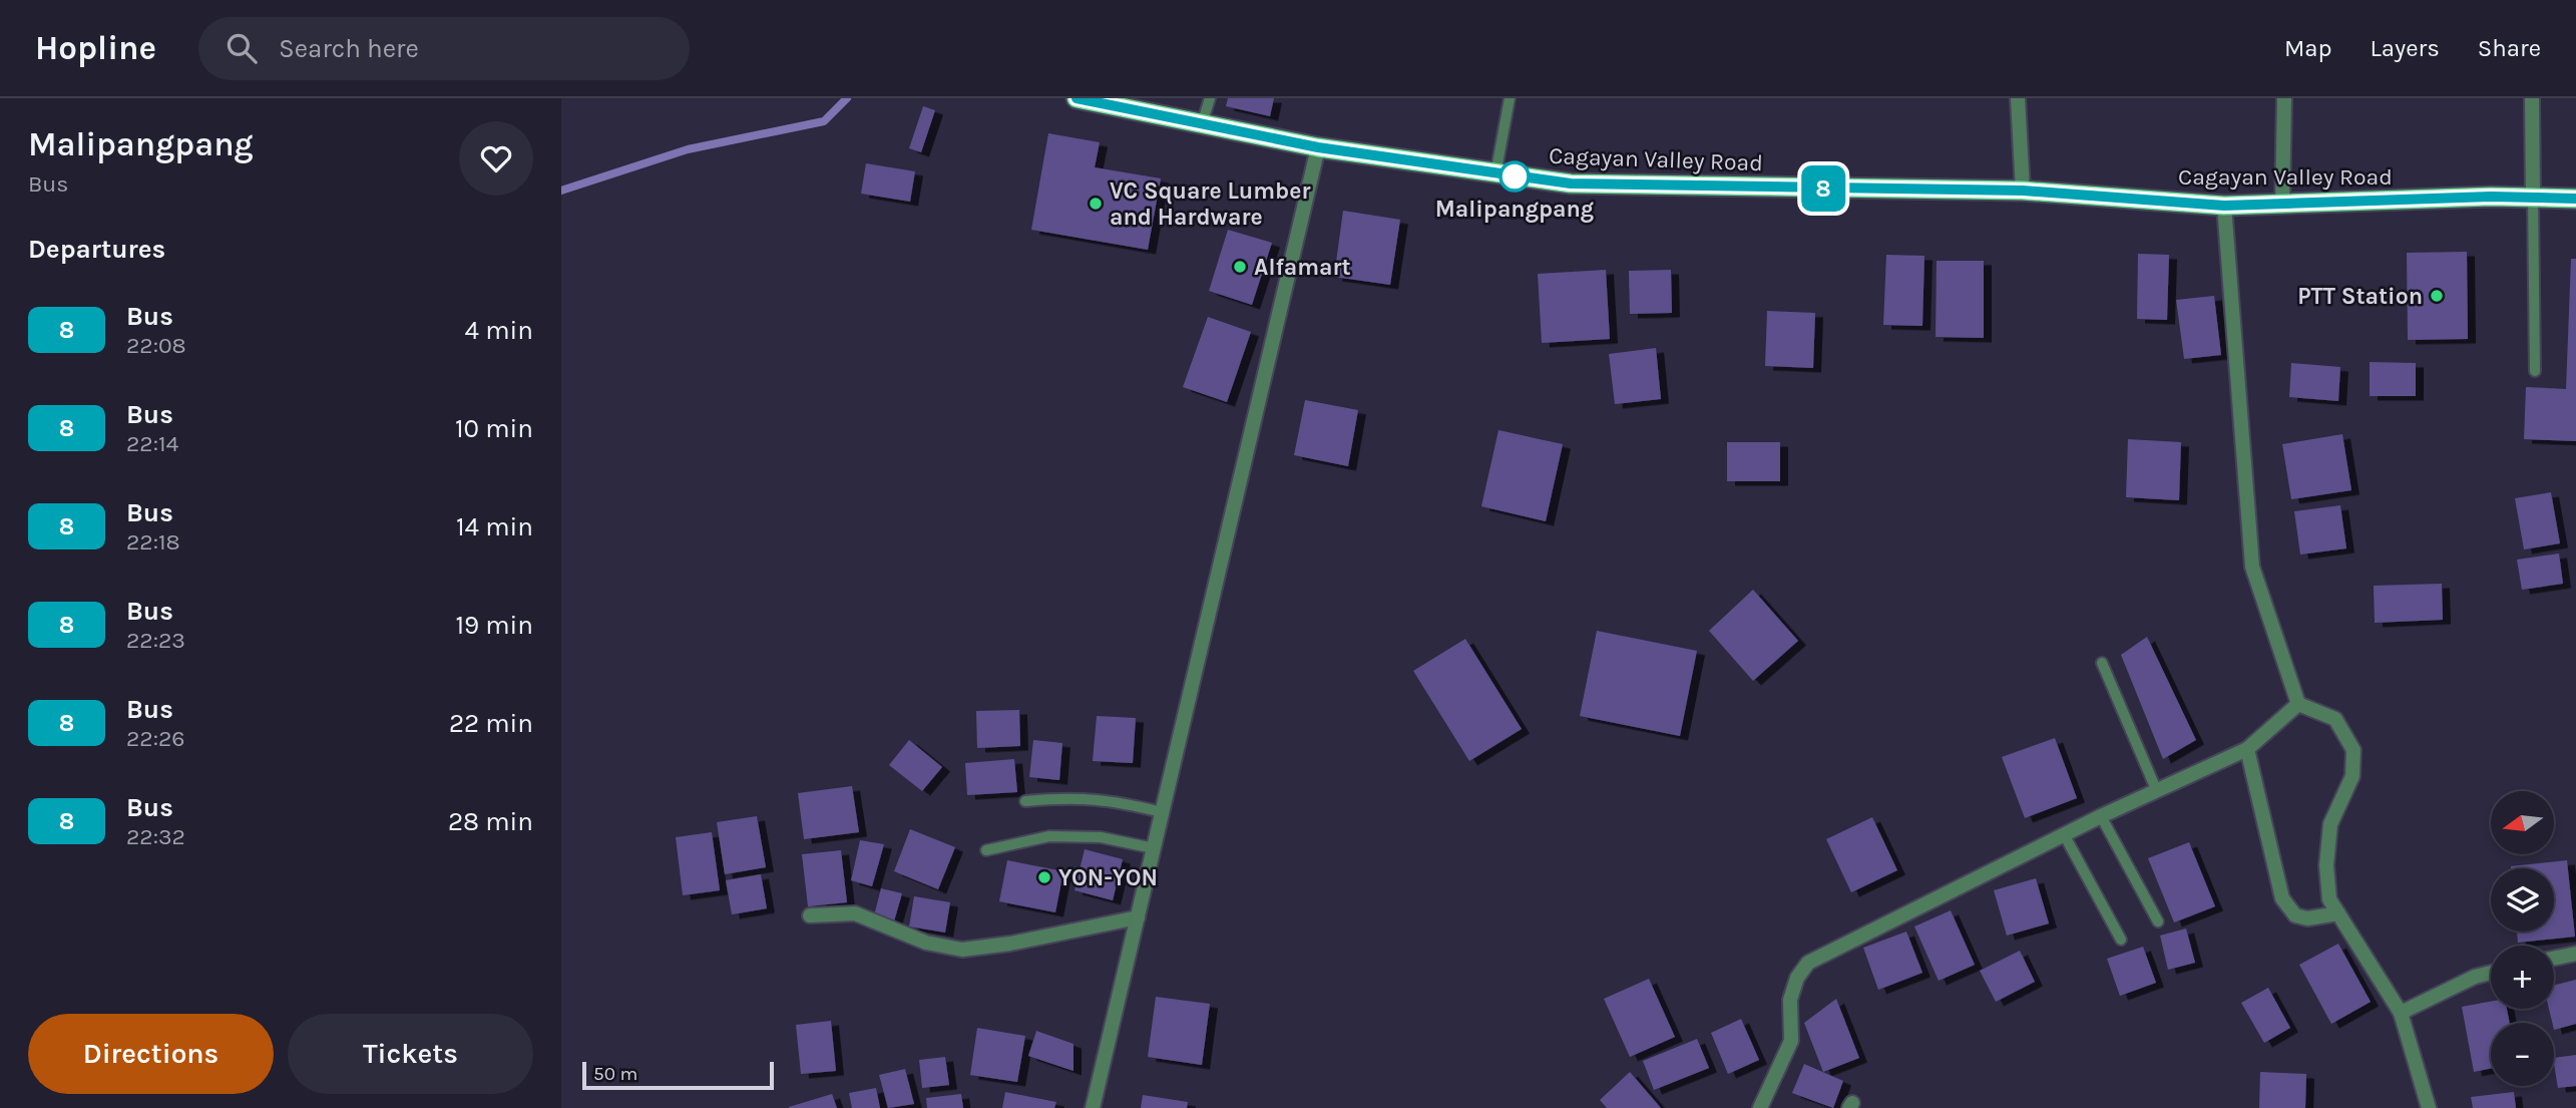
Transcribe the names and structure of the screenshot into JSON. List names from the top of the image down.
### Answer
{
  "streets": {
    "highway": ["Cagayan Valley Road"]
  },
  "places": [
    "Malipangpang",
    "VC Square Lumber and Hardware",
    "Alfamart",
    "PTT Station",
    "YON-YON"
  ],
  "lines": ["bus line 8"],
  "scale_bar": "50 m",
  "north": "left",
  "page": {
    "header": "Hopline",
    "search": "Search here",
    "nav": ["Map", "Layers", "Share"],
    "heading": [
      ["Malipangpang", "Bus"],
      "Departures"
    ],
    "on_map": "8",
    "list": [
      {
        "mark": "8",
        "name": "Bus",
        "note": "22:08",
        "value": "4 min"
      },
      {
        "mark": "8",
        "name": "Bus",
        "note": "22:14",
        "value": "10 min"
      },
      {
        "mark": "8",
        "name": "Bus",
        "note": "22:18",
        "value": "14 min"
      },
      {
        "mark": "8",
        "name": "Bus",
        "note": "22:23",
        "value": "19 min"
      },
      {
        "mark": "8",
        "name": "Bus",
        "note": "22:26",
        "value": "22 min"
      },
      {
        "mark": "8",
        "name": "Bus",
        "note": "22:32",
        "value": "28 min"
      }
    ],
    "map_buttons": ["+", "−"],
    "buttons": ["Directions", "Tickets"],
    "scale": "50 m"
  }
}
